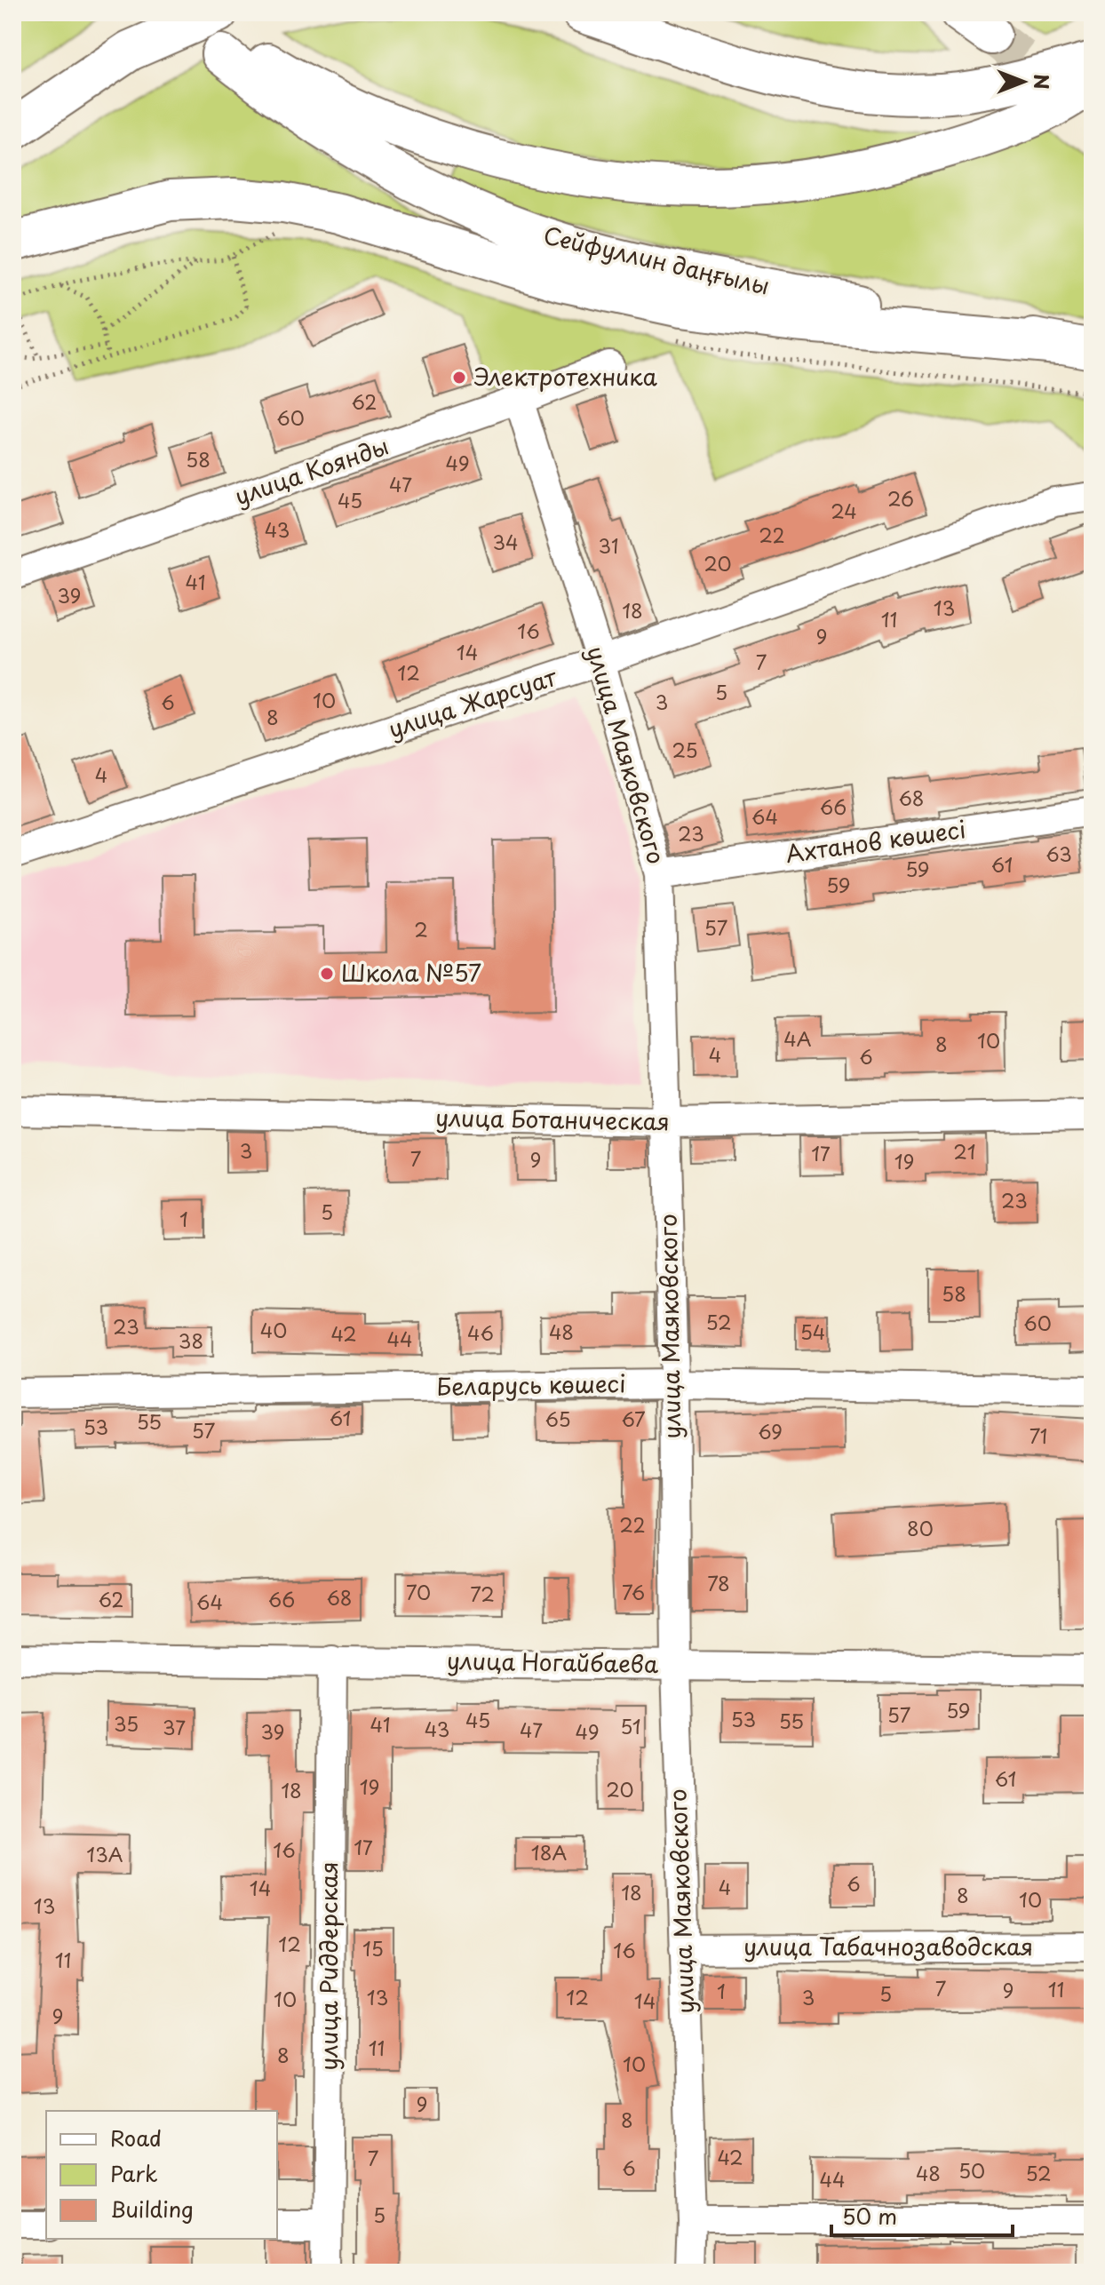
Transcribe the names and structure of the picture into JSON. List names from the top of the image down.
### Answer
{
  "streets": {
    "main road": ["Сейфуллин даңғылы"],
    "street": [
      "улица Коянды",
      "улица Жарсуат",
      "улица Маяковского",
      "Ахтанов көшесі",
      "улица Ботаническая",
      "Беларусь көшесі",
      "улица Ногайбаева",
      "улица Табачнозаводская",
      "улица Риддерская"
    ]
  },
  "crossings": [
    ["улица Коянды", "улица Маяковского"],
    ["улица Жарсуат", "улица Маяковского"],
    ["улица Маяковского", "Ахтанов көшесі"],
    ["улица Маяковского", "улица Ботаническая"],
    ["улица Маяковского", "Беларусь көшесі"],
    ["улица Маяковского", "улица Ногайбаева"],
    ["улица Маяковского", "улица Табачнозаводская"],
    ["улица Ногайбаева", "улица Риддерская"]
  ],
  "places": ["Электротехника", "Школа №57"],
  "house_numbers": [
    "62",
    "60",
    "58",
    "49",
    "47",
    "26",
    "45",
    "24",
    "43",
    "22",
    "34",
    "31",
    "20",
    "41",
    "39",
    "13",
    "18",
    "11",
    "16",
    "9",
    "14",
    "7",
    "12",
    "5",
    "10",
    "6",
    "3",
    "8",
    "25",
    "4",
    "68",
    "66",
    "64",
    "23",
    "63",
    "61",
    "59",
    "59",
    "57",
    "2",
    "4А",
    "10",
    "8",
    "4",
    "6",
    "3",
    "21",
    "17",
    "7",
    "9",
    "19",
    "23",
    "5",
    "1",
    "58",
    "52",
    "60",
    "23",
    "40",
    "48",
    "54",
    "46",
    "42",
    "44",
    "38",
    "61",
    "65",
    "67",
    "55",
    "53",
    "57",
    "69",
    "71",
    "22",
    "80",
    "78",
    "70",
    "76",
    "72",
    "68",
    "62",
    "66",
    "64",
    "59",
    "57",
    "53",
    "45",
    "55",
    "35",
    "41",
    "51",
    "37",
    "43",
    "47",
    "39",
    "49",
    "61",
    "19",
    "20",
    "18",
    "17",
    "16",
    "18А",
    "13А",
    "6",
    "4",
    "14",
    "18",
    "8",
    "10",
    "13",
    "12",
    "15",
    "16",
    "11",
    "7",
    "11",
    "9",
    "1",
    "5",
    "13",
    "12",
    "3",
    "10",
    "14",
    "9",
    "11",
    "8",
    "10",
    "9",
    "8",
    "42",
    "7",
    "6",
    "50",
    "48",
    "52",
    "44",
    "5"
  ],
  "legend": ["Road", "Park", "Building"],
  "scale_bar": "50 m",
  "north": "right"
}
